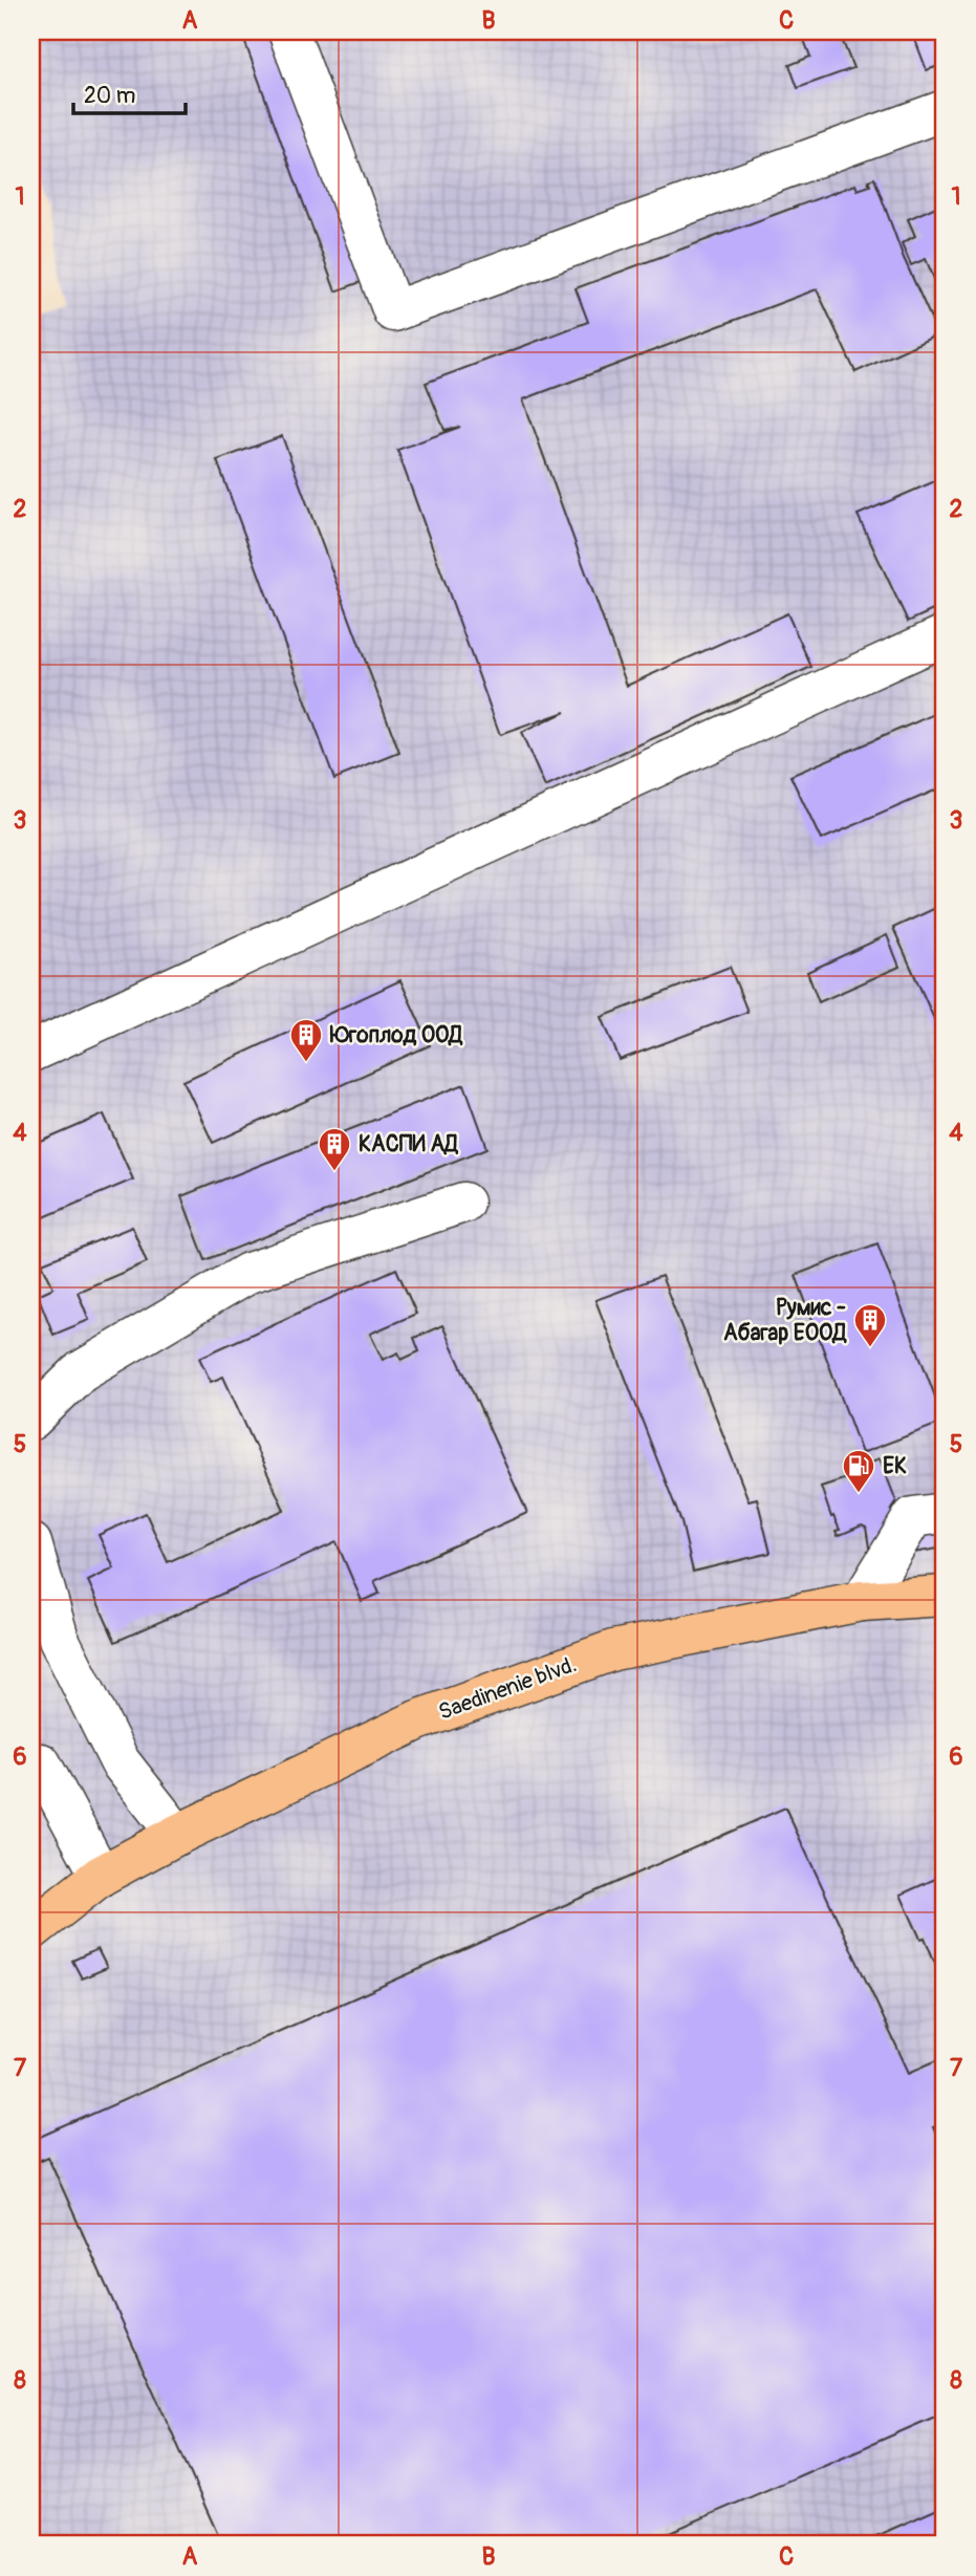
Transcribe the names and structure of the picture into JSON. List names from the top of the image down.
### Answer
{
  "streets": {
    "main road": ["Saedinenie blvd."]
  },
  "places": {
    "building": ["Югоплод ООД", "КАСПИ АД", "Румис - Абагар ЕООД"],
    "fuel station": ["ЕК"]
  },
  "scale_bar": "20 m",
  "grid": {
    "columns": ["A", "B", "C"],
    "rows": [
      "1",
      "2",
      "3",
      "4",
      "5",
      "6",
      "7",
      "8"
    ]
  }
}
